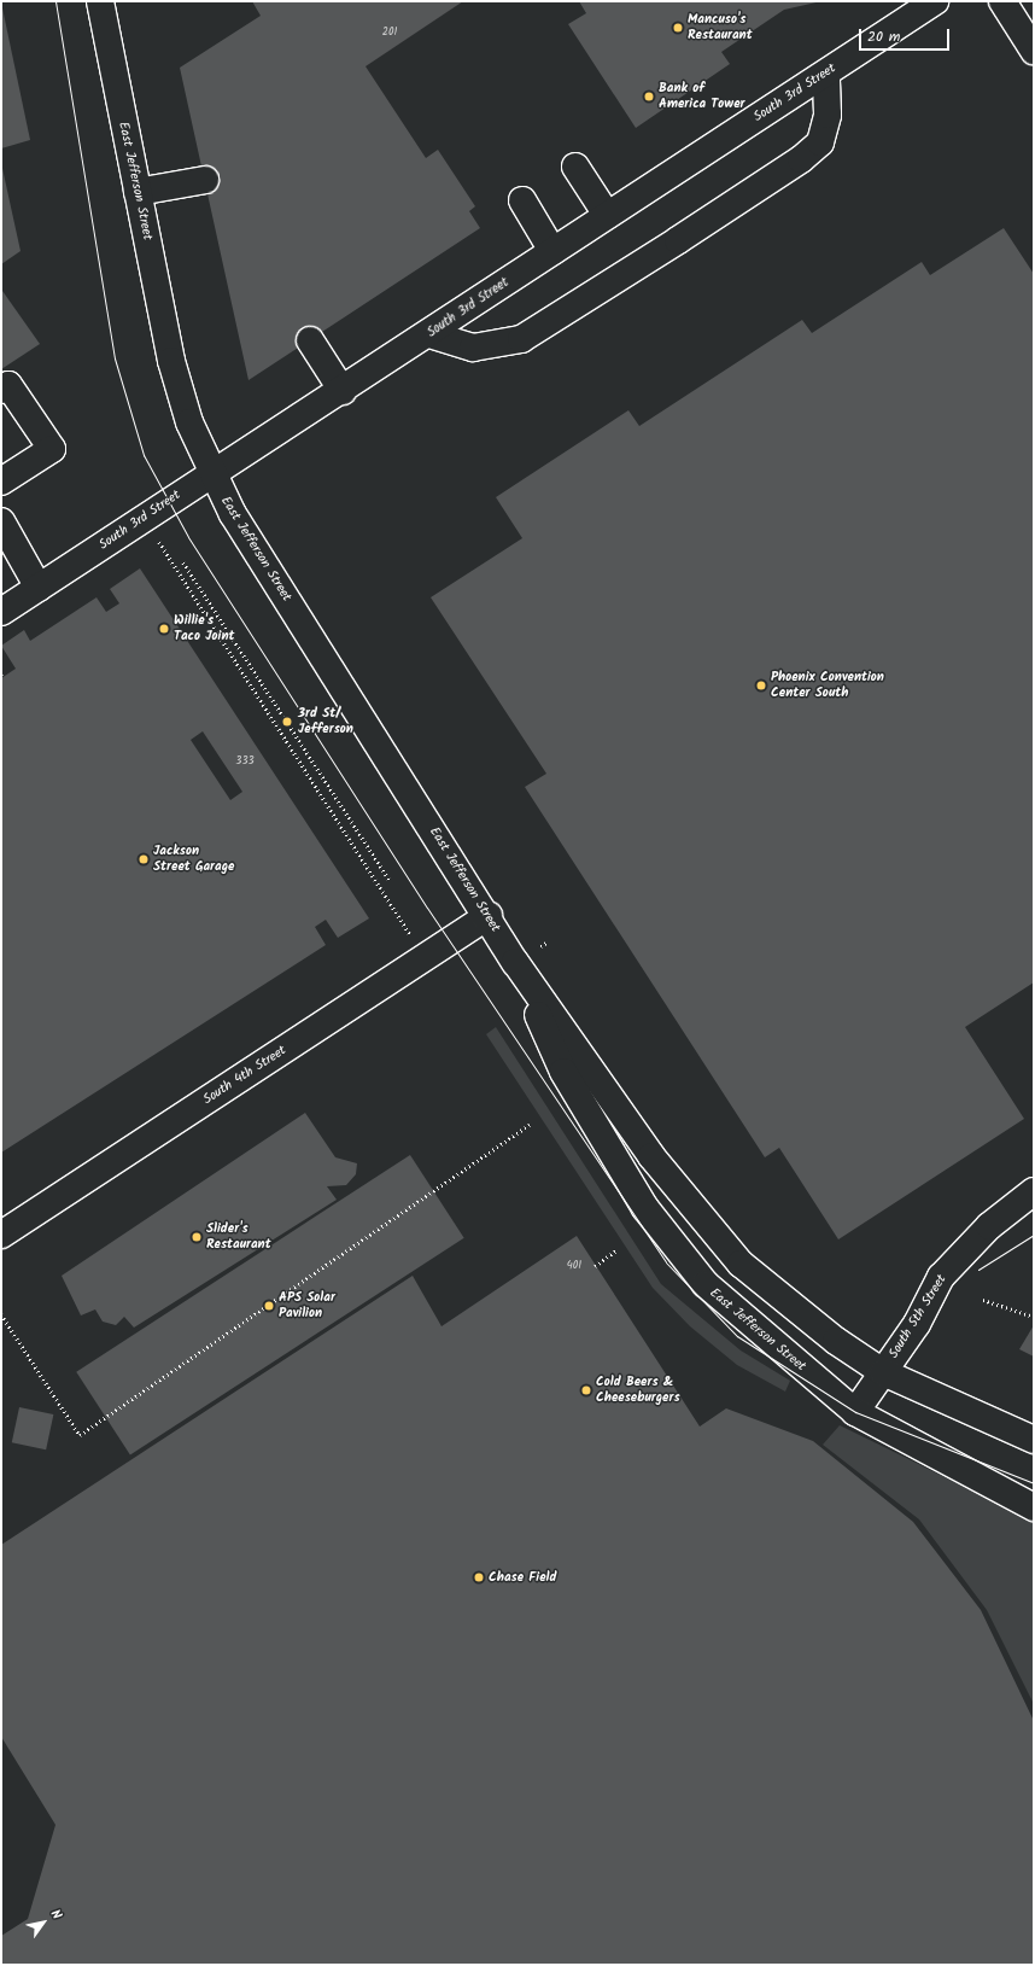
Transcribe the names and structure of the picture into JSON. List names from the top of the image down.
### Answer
{
  "streets": {
    "main road": [
      "South 3rd Street",
      "East Jefferson Street",
      "South 4th Street",
      "South 5th Street"
    ]
  },
  "crossings": [
    ["South 3rd Street", "East Jefferson Street"],
    ["East Jefferson Street", "South 4th Street"],
    ["East Jefferson Street", "South 5th Street"]
  ],
  "places": [
    "Mancuso's Restaurant",
    "Bank of America Tower",
    "Willie's Taco Joint",
    "Phoenix Convention Center South",
    "3rd St/ Jefferson",
    "Jackson Street Garage",
    "Slider's Restaurant",
    "APS Solar Pavilion",
    "Cold Beers & Cheeseburgers",
    "Chase Field"
  ],
  "house_numbers": ["201", "333", "401"],
  "scale_bar": "20 m",
  "north": "top right"
}
